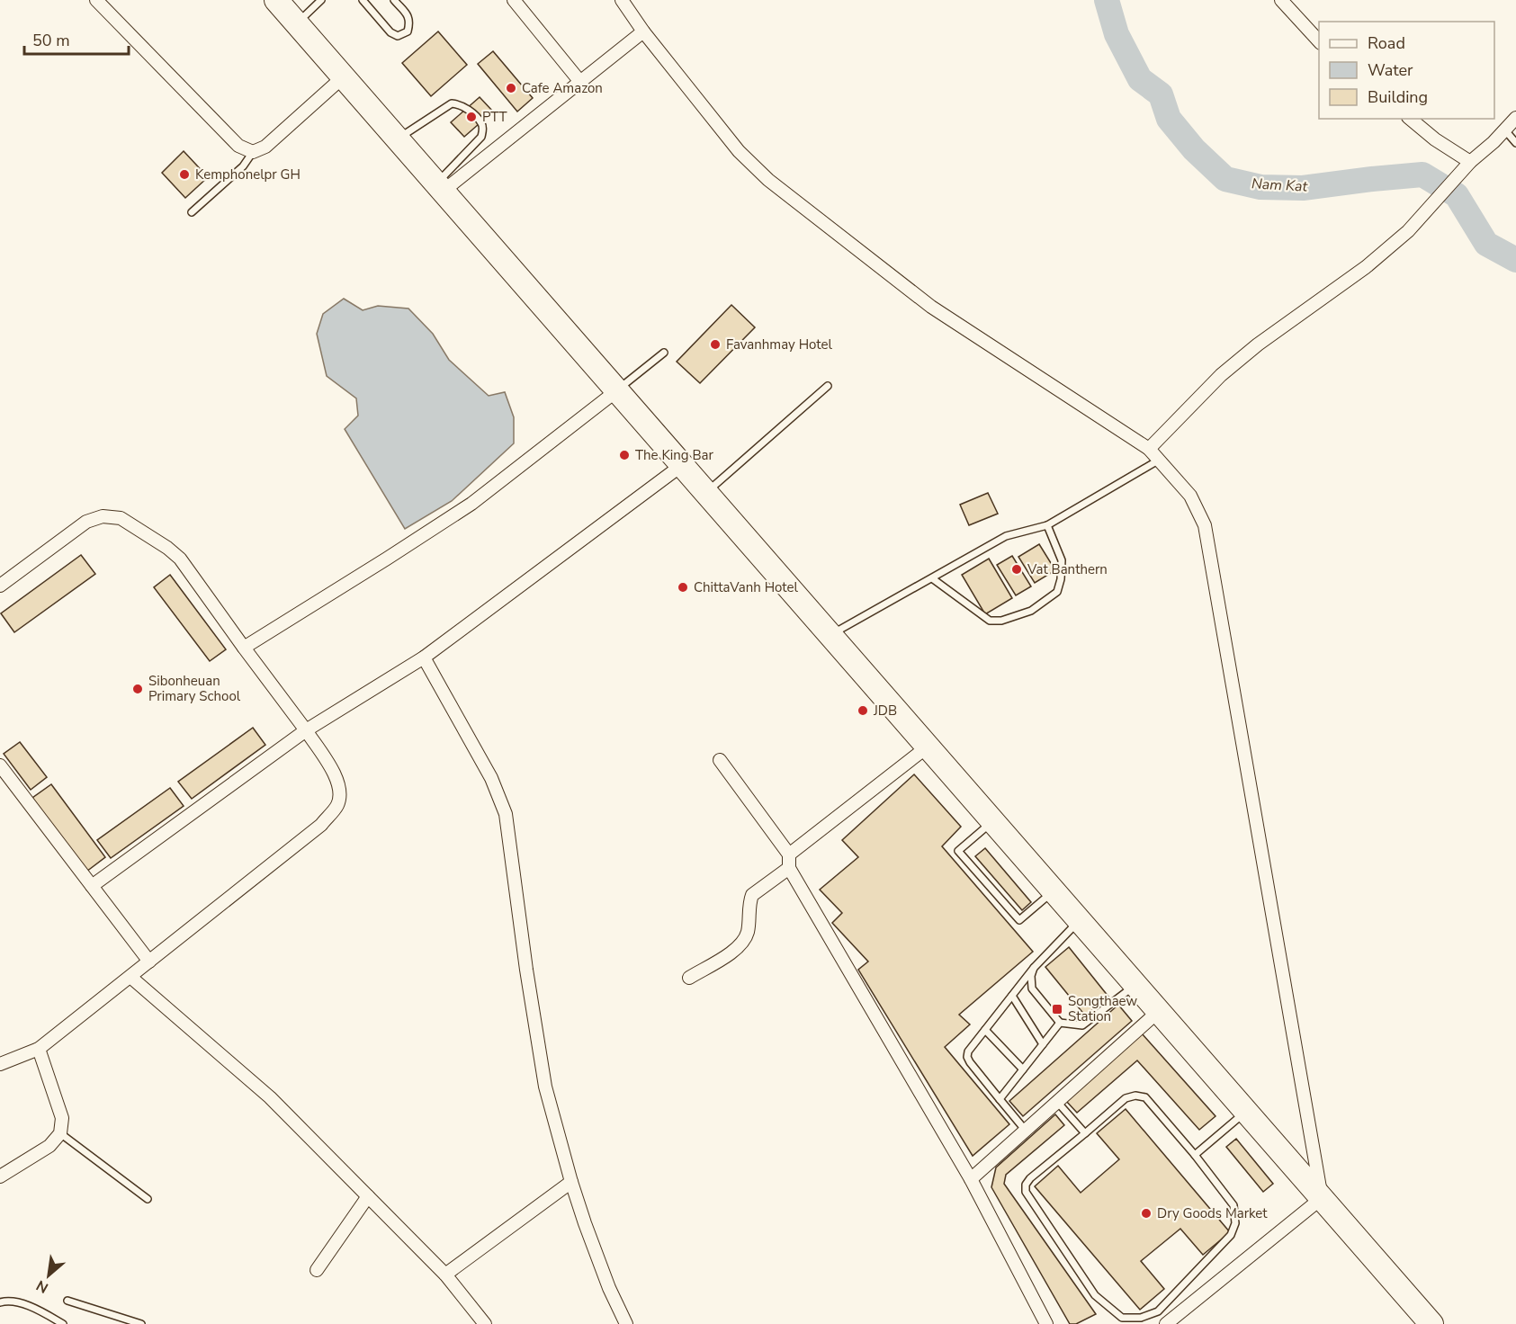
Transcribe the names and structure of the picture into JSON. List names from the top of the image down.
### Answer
{
  "water": ["Nam Kat"],
  "places": {
    "other": [
      "Cafe Amazon",
      "PTT",
      "Kemphonelpr GH",
      "Favanhmay Hotel",
      "The King Bar",
      "Vat Banthern",
      "ChittaVanh Hotel",
      "Sibonheuan Primary School",
      "JDB",
      "Dry Goods Market"
    ],
    "transit": ["Songthaew Station"]
  },
  "legend": ["Road", "Water", "Building"],
  "scale_bar": "50 m",
  "north": "bottom left"
}
